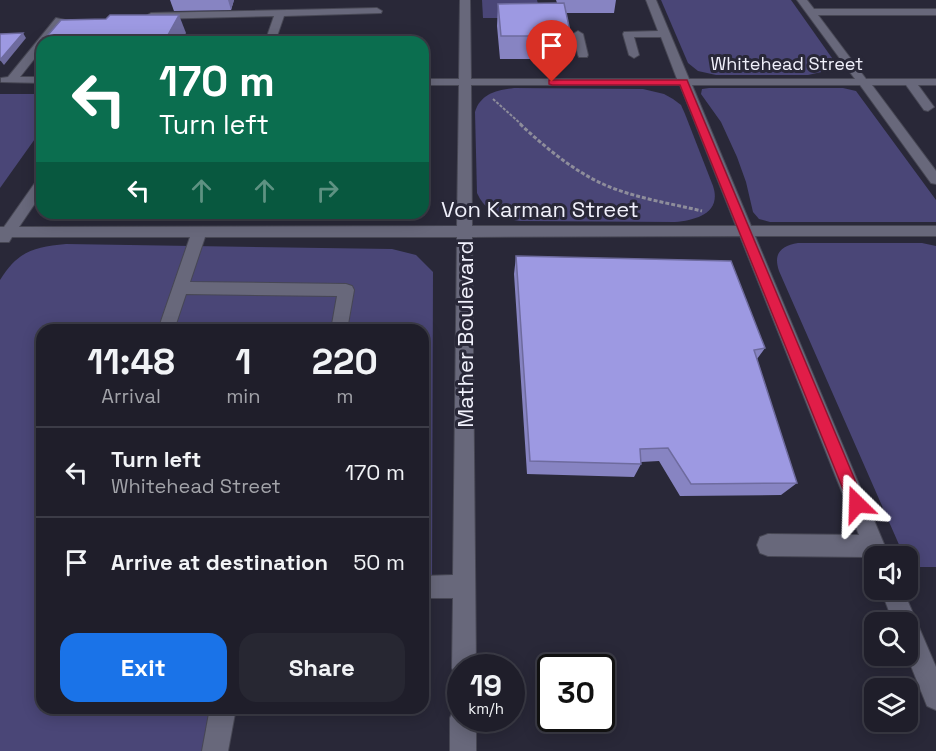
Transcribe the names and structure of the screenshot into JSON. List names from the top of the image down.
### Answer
{
  "streets": {
    "street": ["Whitehead Street", "Von Karman Street", "Mather Boulevard"]
  },
  "crossings": [
    ["Whitehead Street", "Mather Boulevard"],
    ["Von Karman Street", "Mather Boulevard"]
  ],
  "page": {
    "turn": ["170 m", "Turn left"],
    "eta": [
      "11:48",
      "Arrival",
      "1",
      "min",
      "220",
      "m"
    ],
    "list": [
      {
        "name": "Turn left",
        "note": "Whitehead Street",
        "value": "170 m"
      },
      {
        "name": "Arrive at destination",
        "value": "50 m"
      }
    ],
    "buttons": ["Exit", "Share"],
    "speed": "19 km/h",
    "limit": "30"
  }
}
